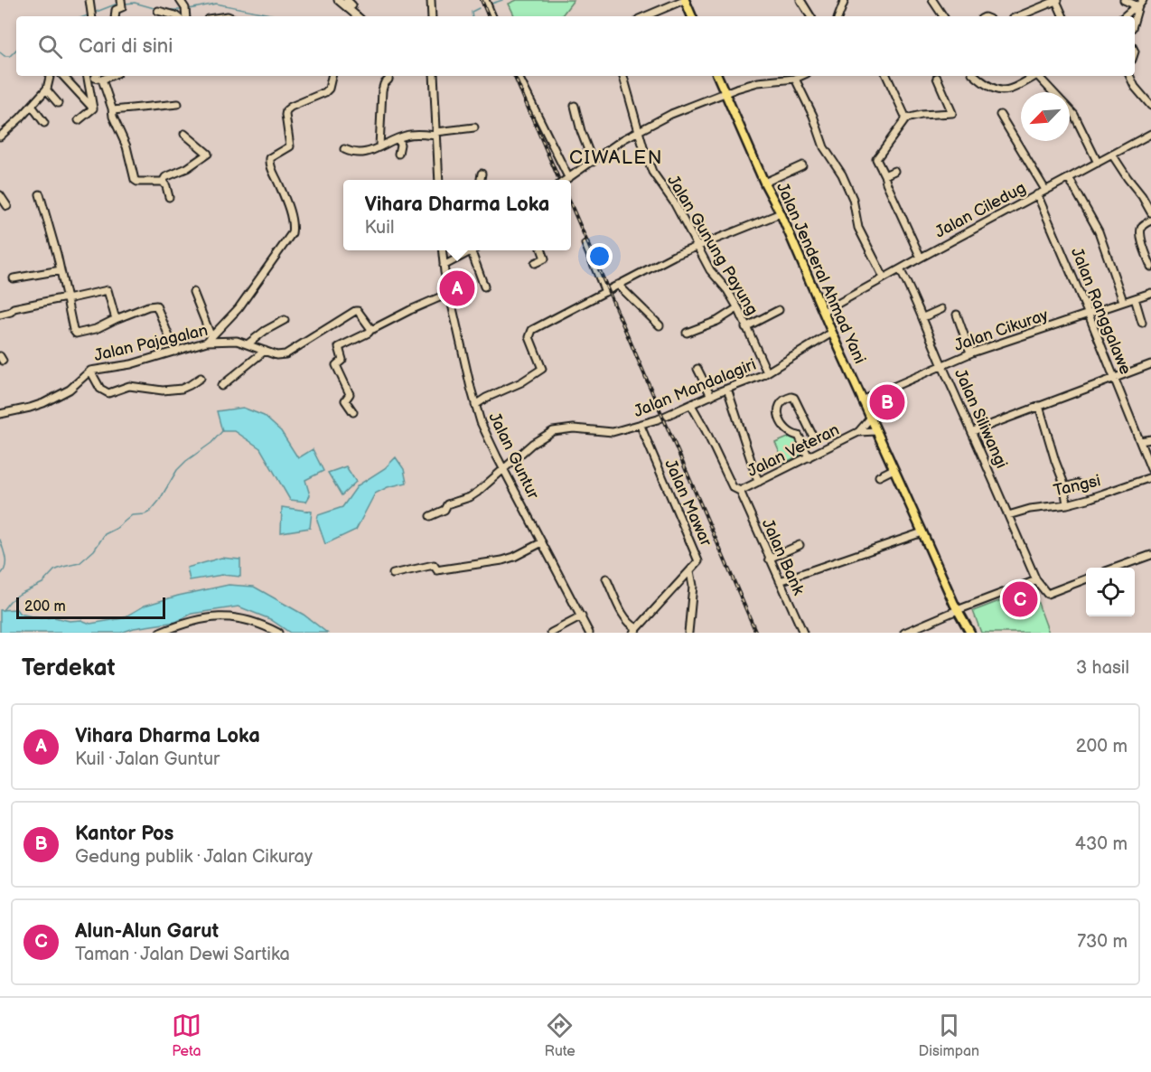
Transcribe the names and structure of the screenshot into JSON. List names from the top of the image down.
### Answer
{
  "streets": {
    "main road": ["Jalan Jenderal Ahmad Yani"],
    "street": [
      "Jalan Ciledug",
      "Jalan Gunung Payung",
      "Jalan Ranggalawe",
      "Jalan Cikuray",
      "Jalan Pajagalan",
      "Jalan Mandalagiri",
      "Jalan Siliwangi",
      "Jalan Veteran",
      "Jalan Guntur",
      "Tangsi",
      "Jalan Mawar",
      "Jalan Bank"
    ]
  },
  "crossings": [
    ["Jalan Ciledug", "Jalan Jenderal Ahmad Yani"],
    ["Jalan Ciledug", "Jalan Ranggalawe"],
    ["Jalan Ciledug", "Jalan Siliwangi"],
    ["Jalan Gunung Payung", "Jalan Mandalagiri"],
    ["Jalan Jenderal Ahmad Yani", "Jalan Cikuray"],
    ["Jalan Jenderal Ahmad Yani", "Jalan Mandalagiri"],
    ["Jalan Jenderal Ahmad Yani", "Jalan Veteran"],
    ["Jalan Ranggalawe", "Jalan Cikuray"],
    ["Jalan Cikuray", "Jalan Siliwangi"],
    ["Jalan Mandalagiri", "Jalan Guntur"],
    ["Jalan Mandalagiri", "Jalan Mawar"],
    ["Jalan Mandalagiri", "Jalan Bank"],
    ["Jalan Siliwangi", "Tangsi"],
    ["Jalan Veteran", "Jalan Bank"]
  ],
  "districts": ["CIWALEN"],
  "scale_bar": "200 m",
  "north": "bottom left",
  "page": {
    "search": "Cari di sini",
    "popup": ["Vihara Dharma Loka", "Kuil"],
    "pins": ["A", "B", "C"],
    "scale": "200 m",
    "heading": ["Terdekat", "3 hasil"],
    "list": [
      {
        "mark": "A",
        "name": "Vihara Dharma Loka",
        "note": "Kuil · Jalan Guntur",
        "value": "200 m"
      },
      {
        "mark": "B",
        "name": "Kantor Pos",
        "note": "Gedung publik · Jalan Cikuray",
        "value": "430 m"
      },
      {
        "mark": "C",
        "name": "Alun-Alun Garut",
        "note": "Taman · Jalan Dewi Sartika",
        "value": "730 m"
      }
    ],
    "nav": ["Peta", "Rute", "Disimpan"]
  }
}
